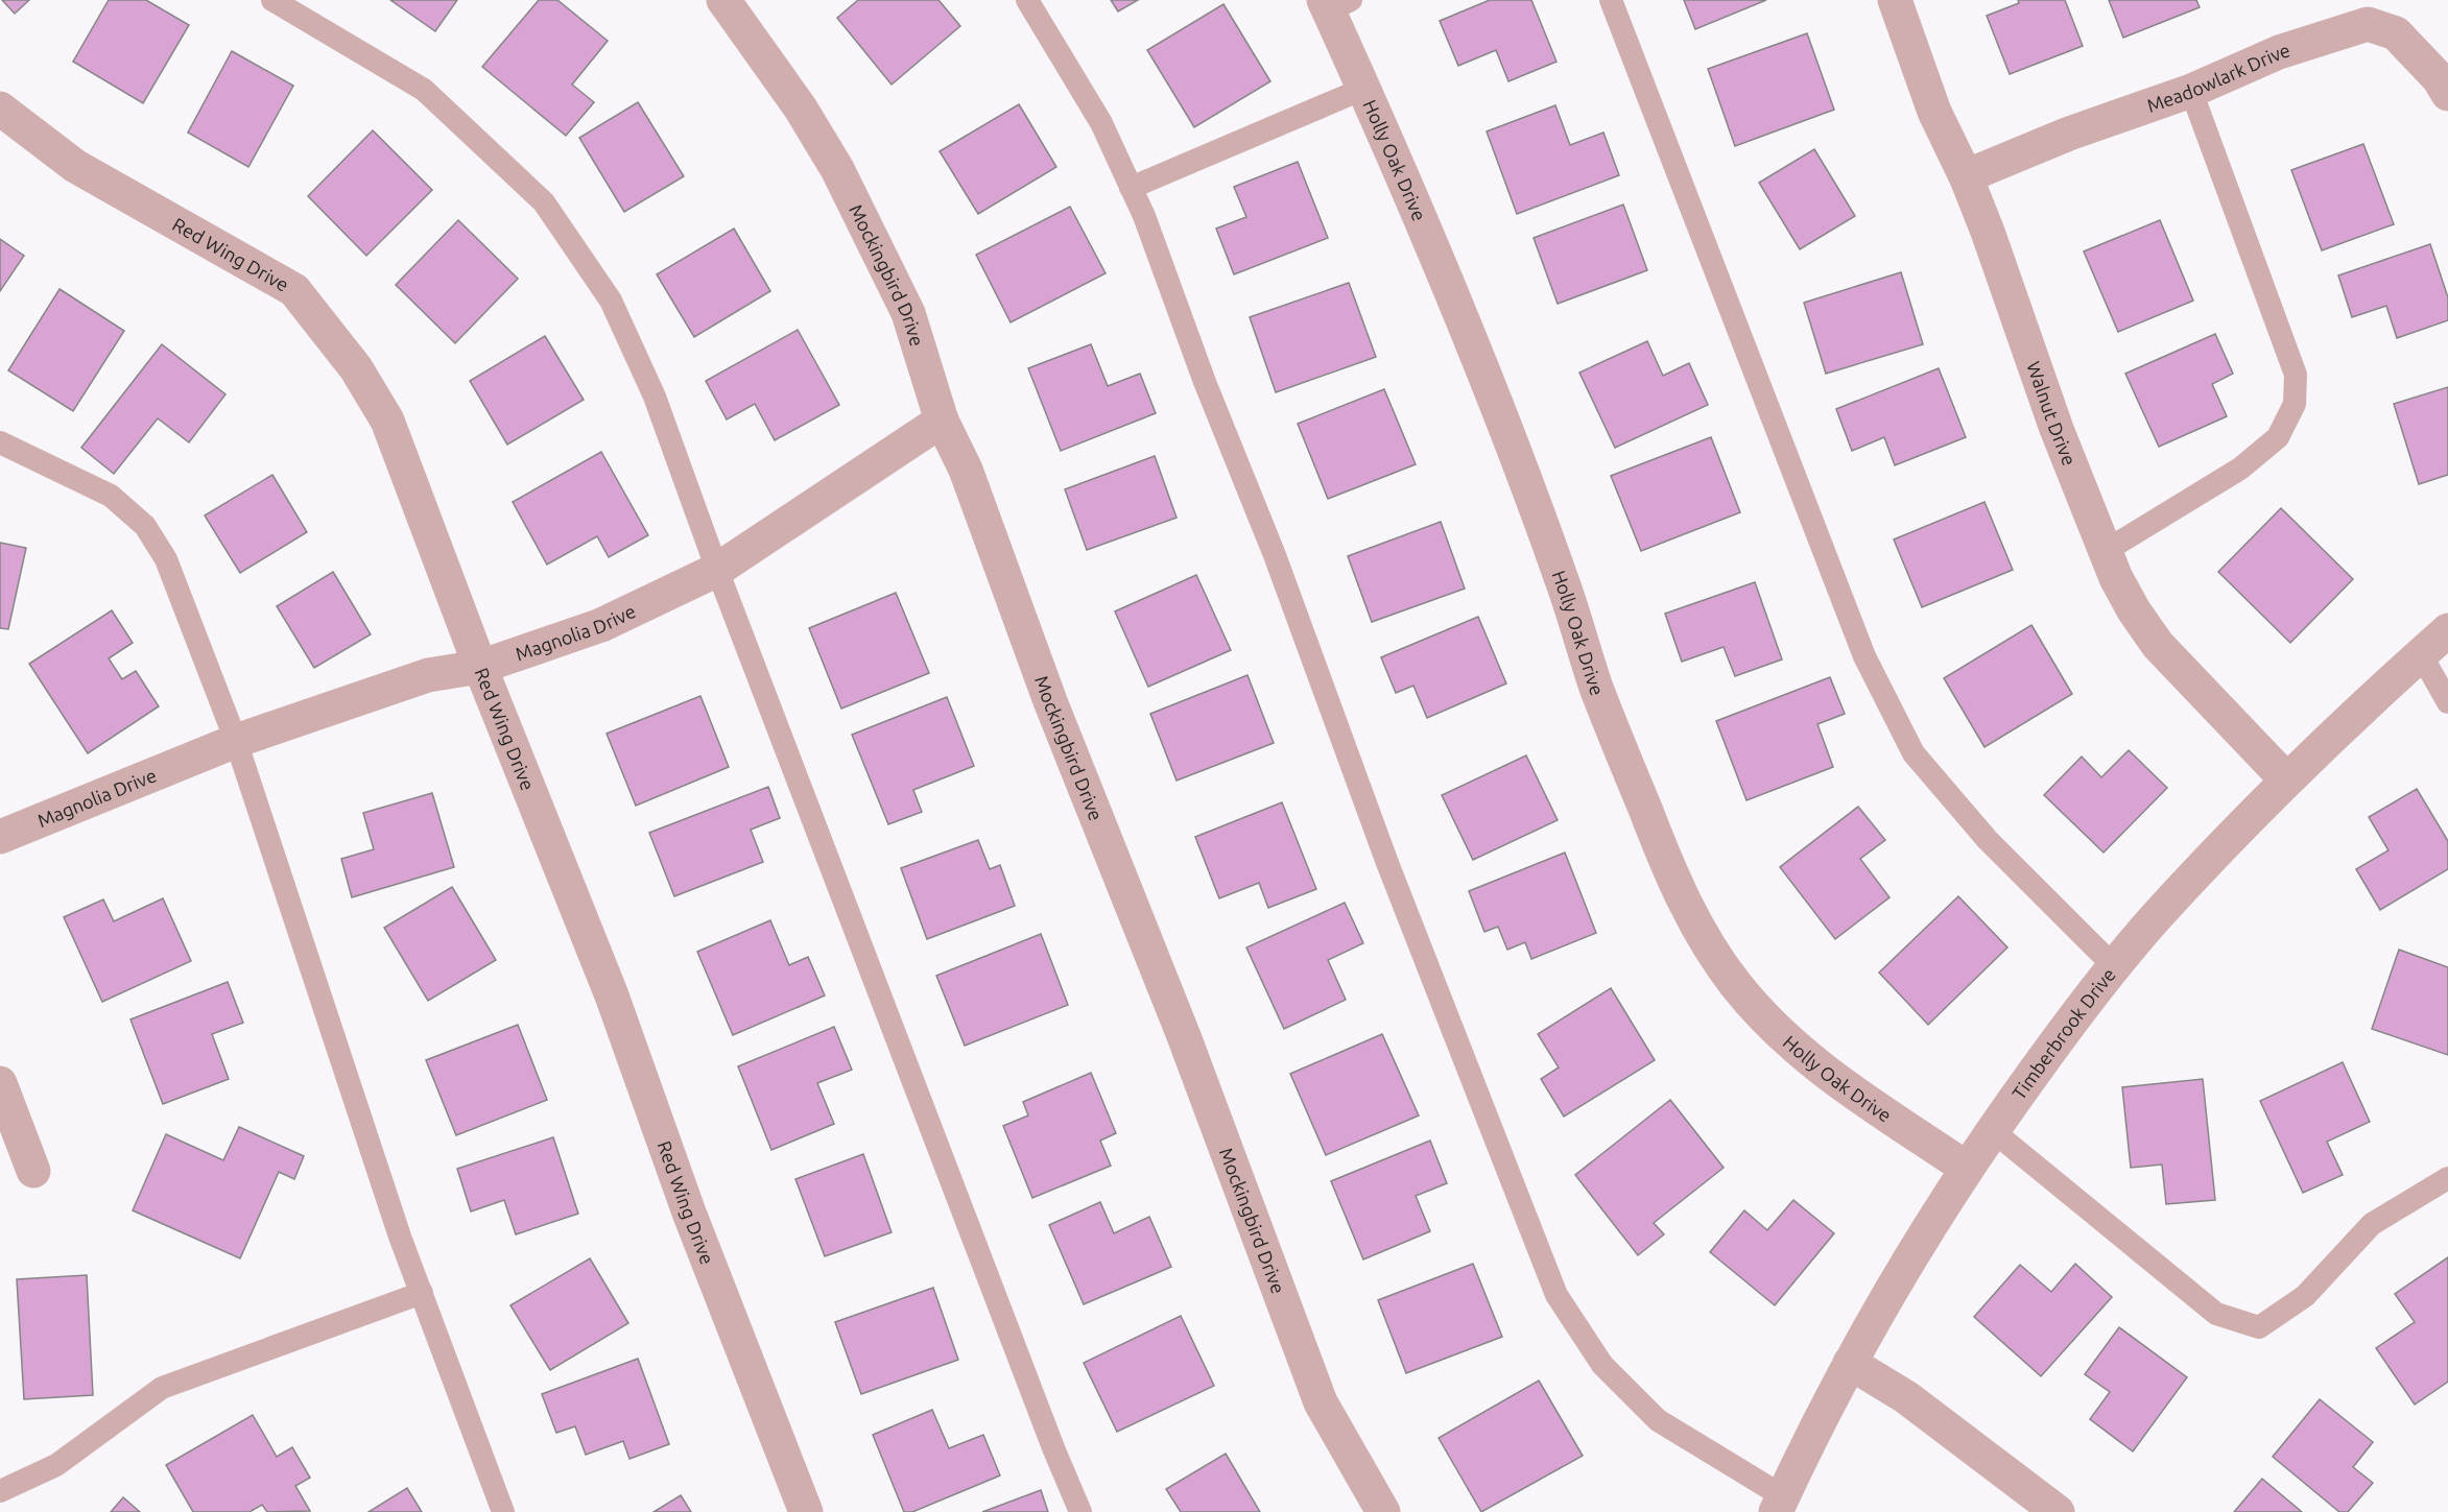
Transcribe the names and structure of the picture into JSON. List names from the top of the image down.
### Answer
{
  "streets": {
    "street": [
      "Meadowlark Drive",
      "Holly Oak Drive",
      "Red Wing Drive",
      "Mockingbird Drive",
      "Walnut Drive",
      "Magnolia Drive",
      "Timberbrook Drive"
    ]
  },
  "crossings": [
    ["Meadowlark Drive", "Walnut Drive"],
    ["Holly Oak Drive", "Timberbrook Drive"],
    ["Red Wing Drive", "Magnolia Drive"],
    ["Mockingbird Drive", "Magnolia Drive"],
    ["Walnut Drive", "Timberbrook Drive"]
  ]
}
